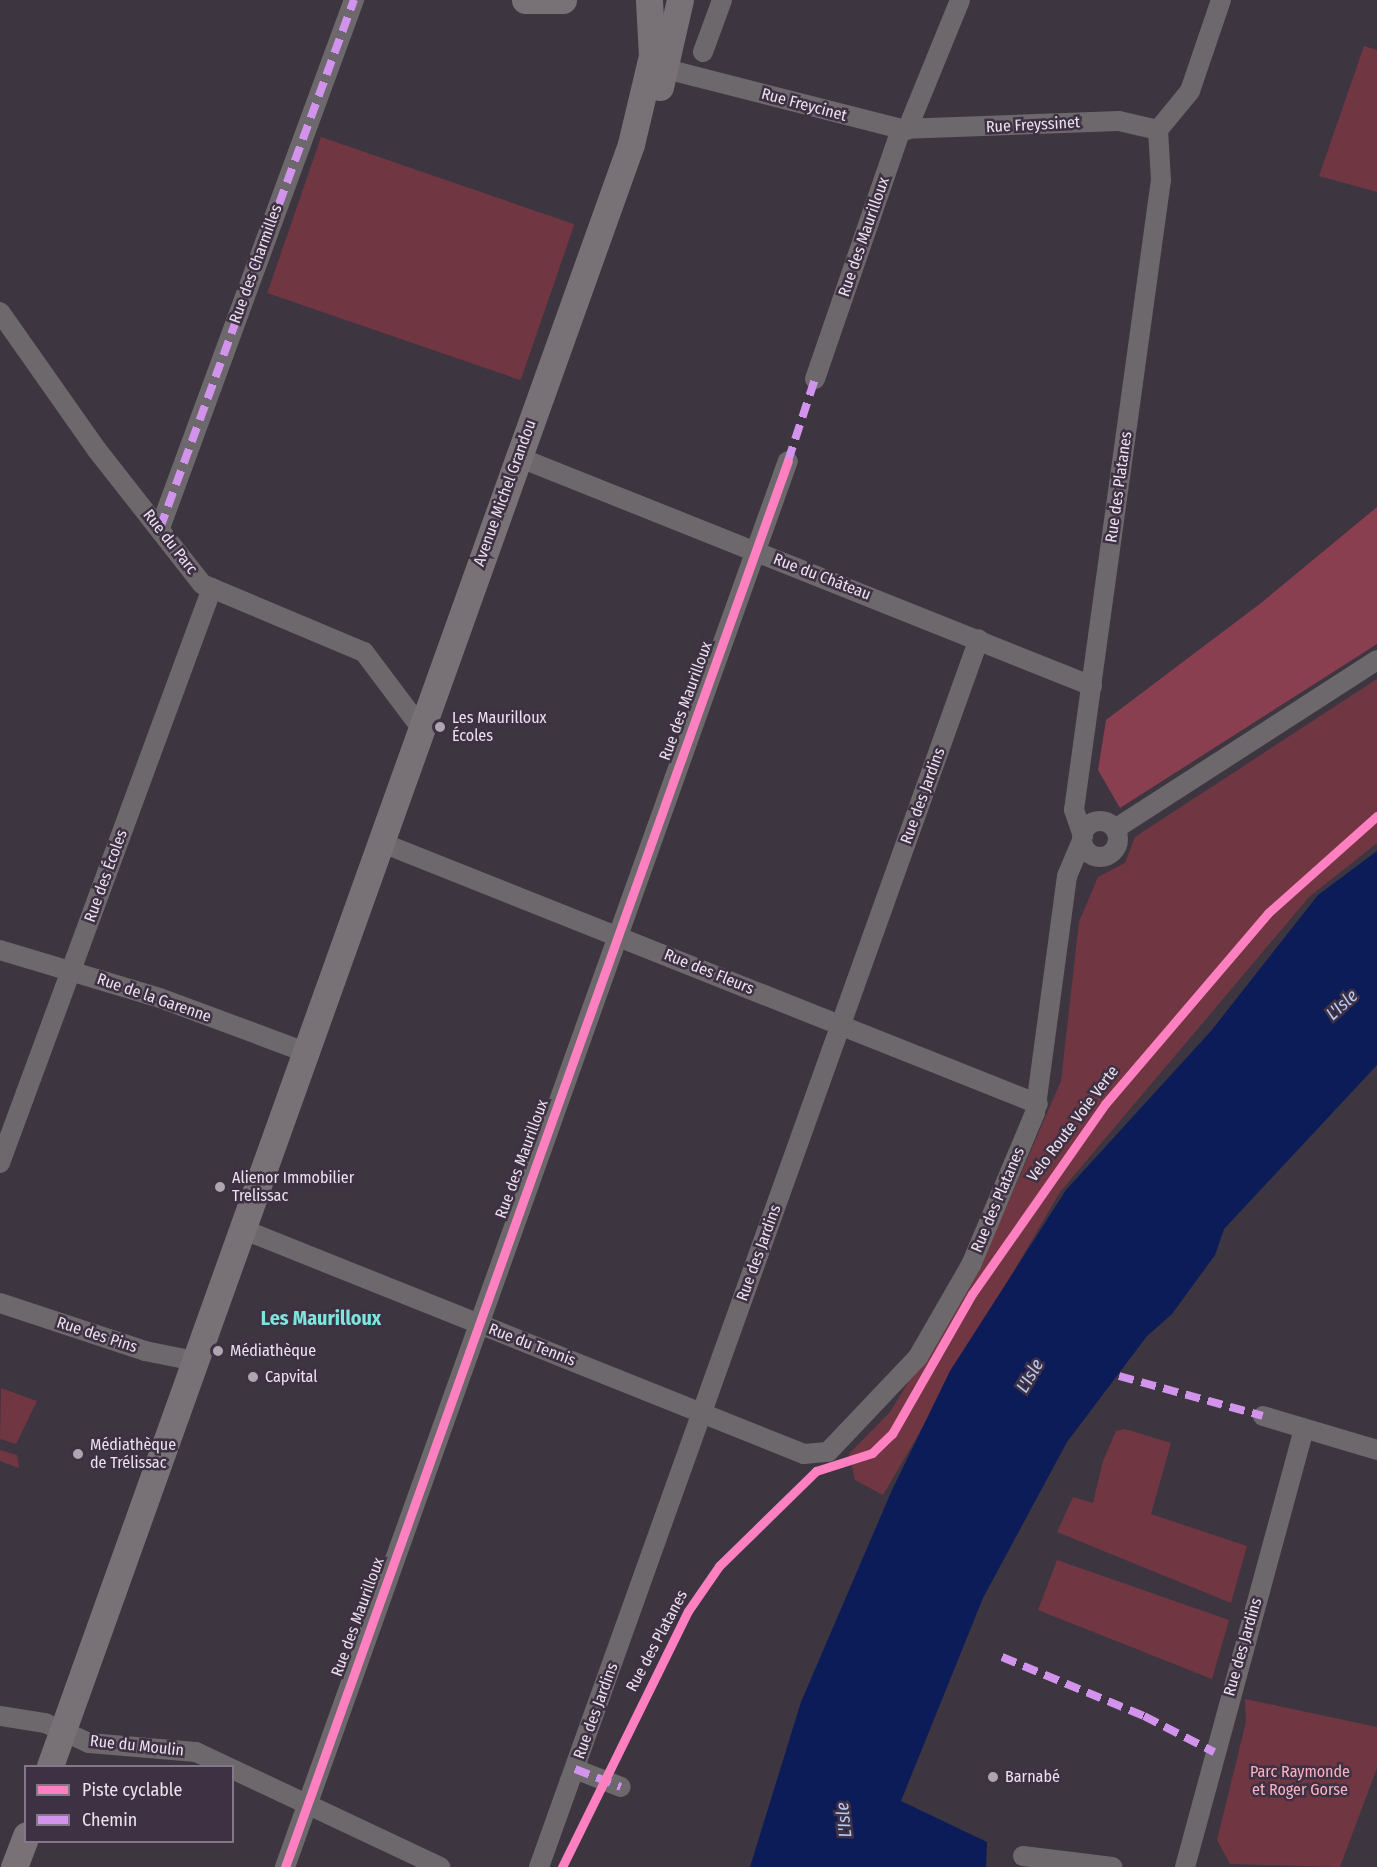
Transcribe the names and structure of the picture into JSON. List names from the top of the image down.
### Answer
{
  "streets": {
    "main road": ["Avenue Michel Grandou"],
    "street": [
      "Rue Freycinet",
      "Rue Freyssinet",
      "Rue des Maurilloux",
      "Rue des Charmilles",
      "Rue des Platanes",
      "Rue du Parc",
      "Rue du Château",
      "Rue des Jardins",
      "Rue des Écoles",
      "Rue des Fleurs",
      "Rue de la Garenne",
      "Rue des Pins",
      "Rue du Tennis",
      "Rue du Moulin"
    ],
    "cycle path": ["Velo Route Voie Verte"]
  },
  "crossings": [
    ["Rue Freycinet", "Rue Freyssinet"],
    ["Rue Freycinet", "Rue des Maurilloux"],
    ["Rue Freycinet", "Avenue Michel Grandou"],
    ["Rue Freyssinet", "Rue des Maurilloux"],
    ["Rue Freyssinet", "Rue des Platanes"],
    ["Rue des Maurilloux", "Rue du Château"],
    ["Rue des Maurilloux", "Rue des Fleurs"],
    ["Rue des Maurilloux", "Rue du Tennis"],
    ["Rue des Maurilloux", "Rue du Moulin"],
    ["Rue des Charmilles", "Rue du Parc"],
    ["Rue des Platanes", "Rue du Château"],
    ["Rue des Platanes", "Rue des Fleurs"],
    ["Rue des Platanes", "Rue du Tennis"],
    ["Avenue Michel Grandou", "Rue du Parc"],
    ["Avenue Michel Grandou", "Rue du Château"],
    ["Avenue Michel Grandou", "Rue des Fleurs"],
    ["Avenue Michel Grandou", "Rue de la Garenne"],
    ["Avenue Michel Grandou", "Rue des Pins"],
    ["Avenue Michel Grandou", "Rue du Tennis"],
    ["Avenue Michel Grandou", "Rue du Moulin"],
    ["Rue du Parc", "Rue des Écoles"],
    ["Rue du Château", "Rue des Jardins"],
    ["Rue des Jardins", "Rue des Fleurs"],
    ["Rue des Jardins", "Rue du Tennis"],
    ["Rue des Écoles", "Rue de la Garenne"]
  ],
  "districts": ["Les Maurilloux"],
  "water": ["L'Isle"],
  "parks": ["Parc Raymonde et Roger Gorse"],
  "places": [
    "Les Maurilloux Écoles",
    "Alienor Immobilier Trelissac",
    "Médiathèque",
    "Capvital",
    "Médiathèque de Trélissac",
    "Barnabé"
  ],
  "legend": ["Piste cyclable", "Chemin"]
}
